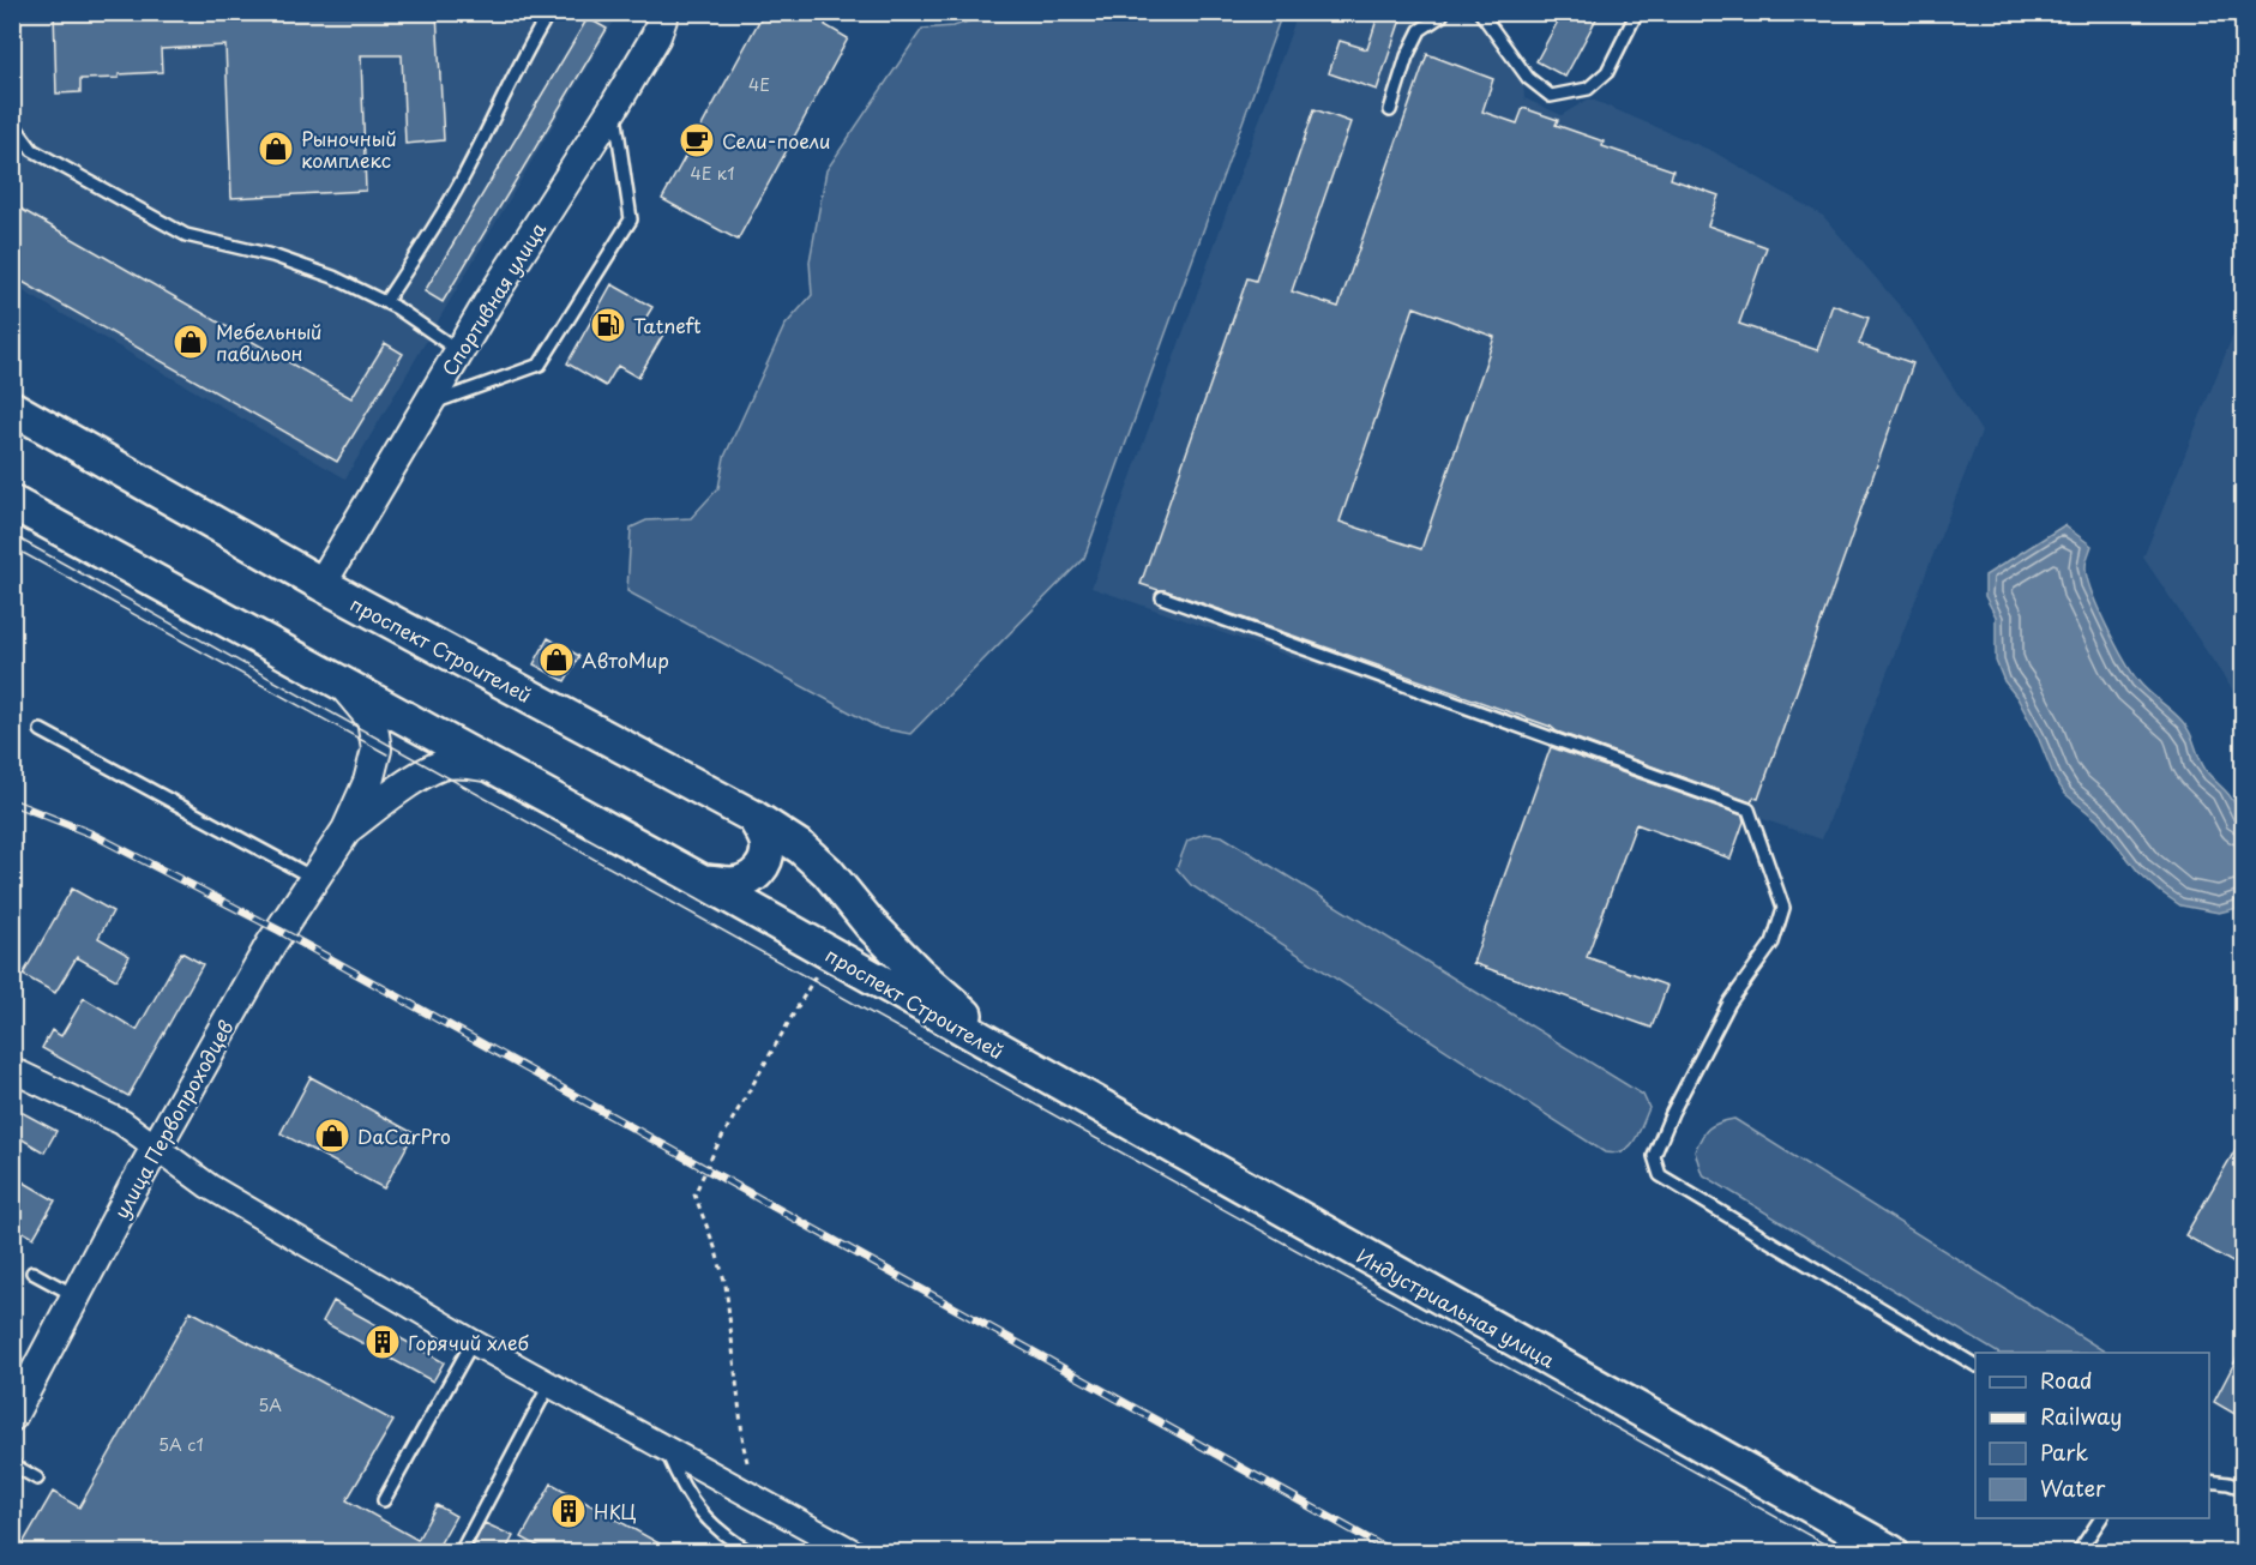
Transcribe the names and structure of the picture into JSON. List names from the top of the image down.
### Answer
{
  "streets": {
    "main road": ["проспект Строителей", "Индустриальная улица"],
    "street": ["Спортивная улица", "улица Первопроходцев"]
  },
  "crossings": [
    ["Спортивная улица", "проспект Строителей"],
    ["проспект Строителей", "улица Первопроходцев"],
    ["проспект Строителей", "Индустриальная улица"]
  ],
  "places": {
    "cafe": ["Сели-поели"],
    "shop": [
      "Рыночный комплекс",
      "Мебельный павильон",
      "АвтоМир",
      "DaCarPro"
    ],
    "fuel station": ["Tatneft"],
    "building": ["Горячий хлеб", "НКЦ"]
  },
  "house_numbers": [
    "4Е",
    "4Е к1",
    "5А",
    "5А с1"
  ],
  "legend": [
    "Road",
    "Railway",
    "Park",
    "Water"
  ]
}
